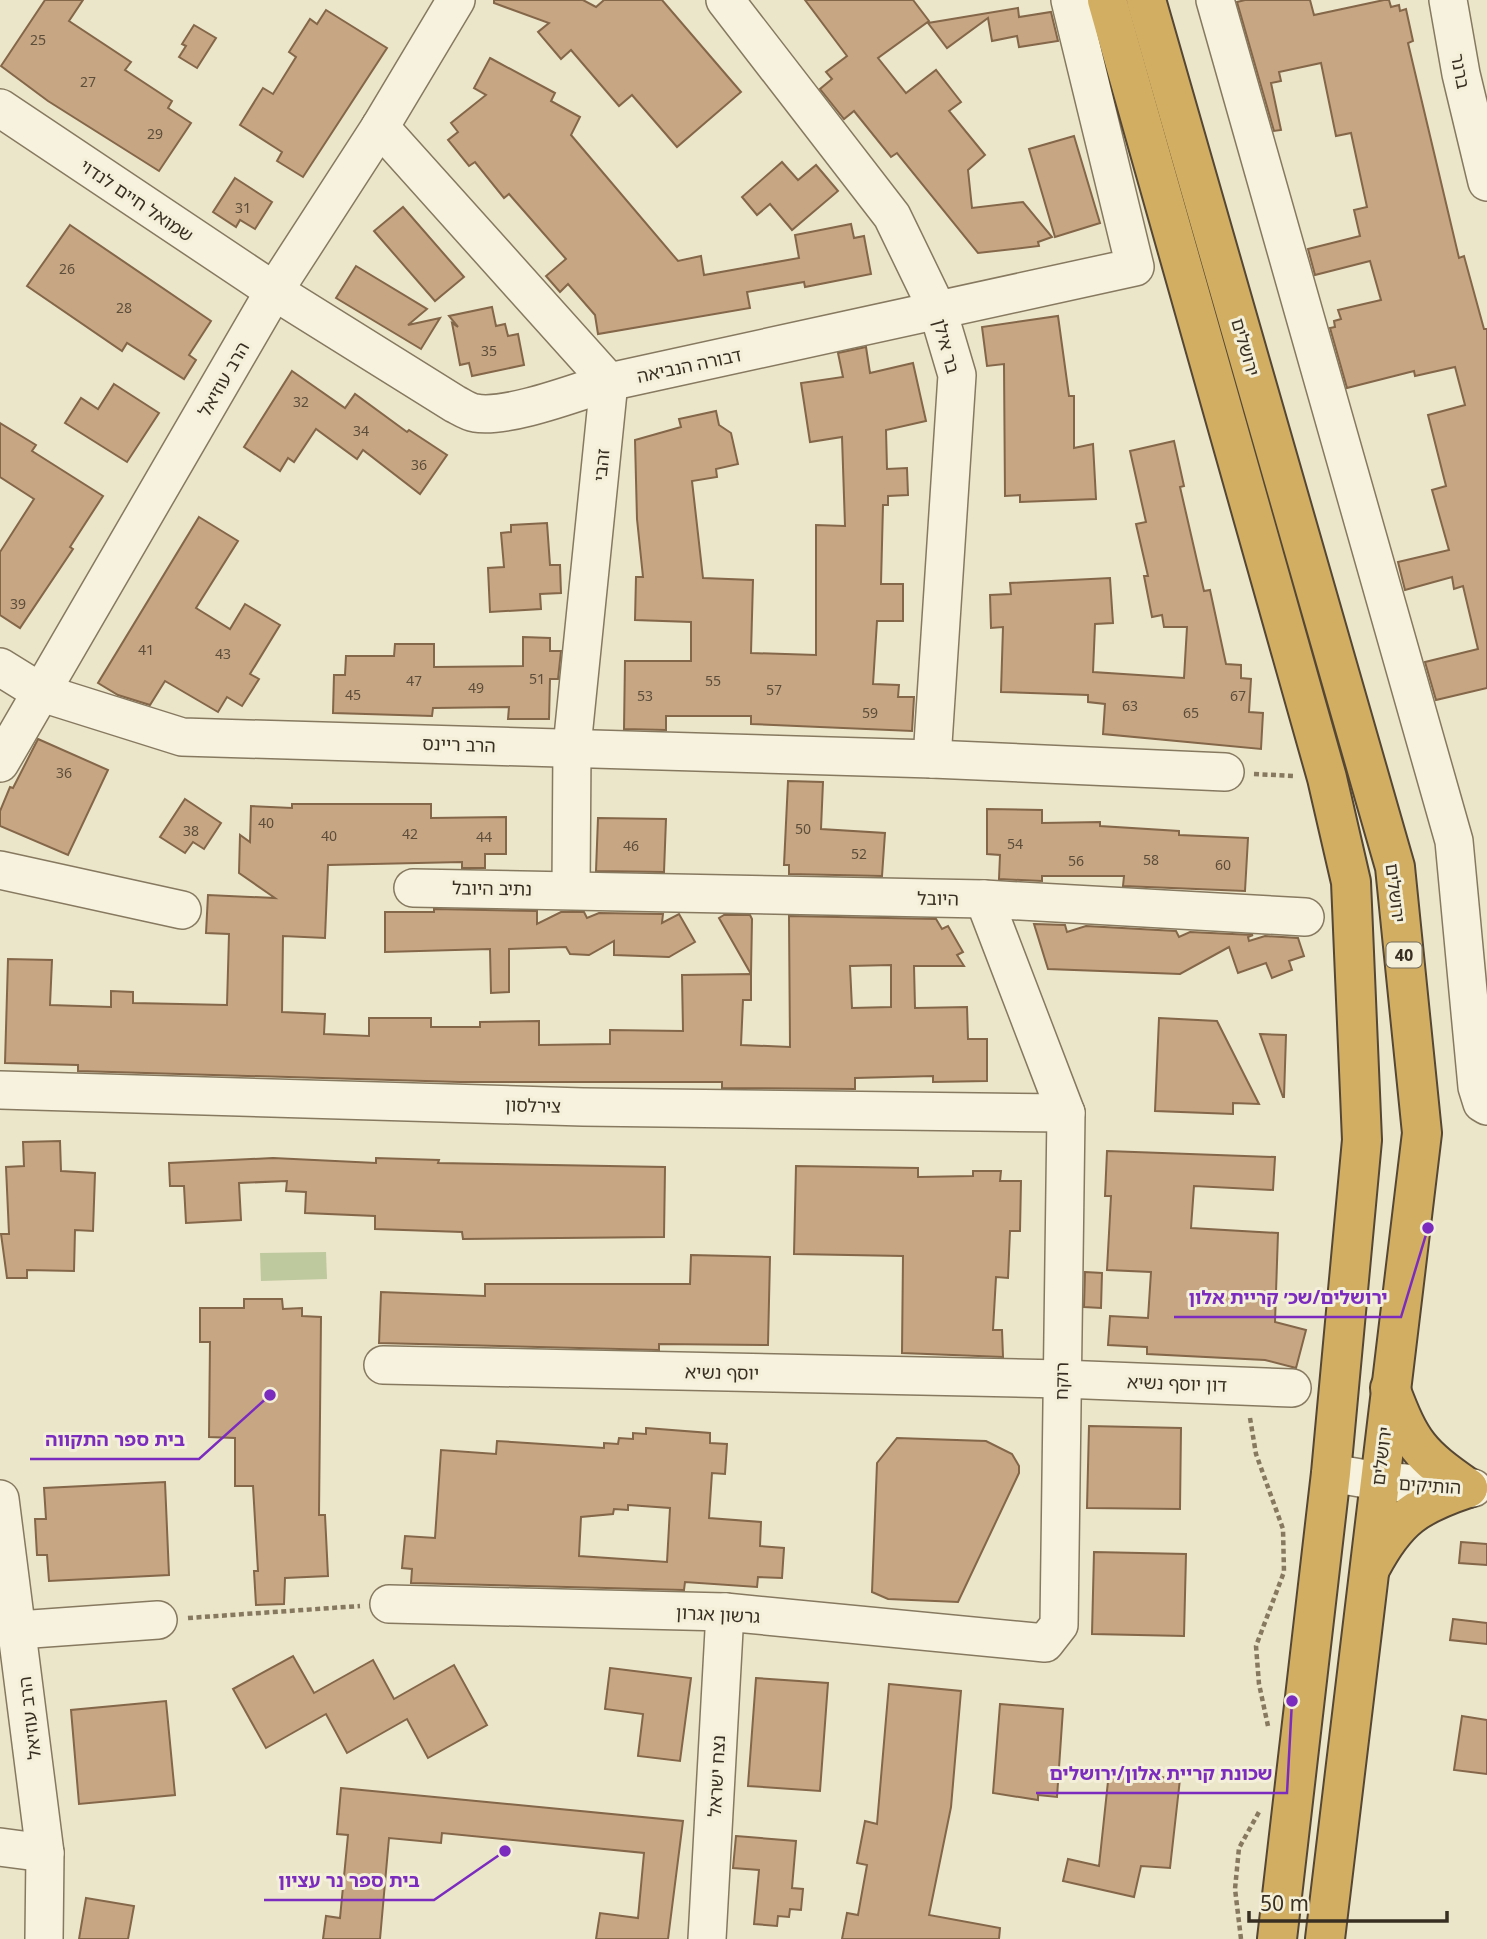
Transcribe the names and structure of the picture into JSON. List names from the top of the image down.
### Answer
{
  "streets": {
    "highway": ["ירושלים", "40"],
    "street": [
      "ברנר",
      "שמואל חיים לנדוי",
      "בר אילן",
      "דבורה הנביאה",
      "הרב עוזיאל",
      "זהבי",
      "הרב ריינס",
      "נתיב היובל",
      "היובל",
      "צירלסון",
      "יוסף נשיא",
      "רוקח",
      "דון יוסף נשיא",
      "הותיקים",
      "גרשון אגרון",
      "נצח ישראל"
    ]
  },
  "crossings": [
    ["שמואל חיים לנדוי", "דבורה הנביאה"],
    ["שמואל חיים לנדוי", "הרב עוזיאל"],
    ["בר אילן", "דבורה הנביאה"],
    ["בר אילן", "הרב ריינס"],
    ["ירושלים", "הותיקים"],
    ["דבורה הנביאה", "הרב עוזיאל"],
    ["דבורה הנביאה", "זהבי"],
    ["הרב עוזיאל", "הרב ריינס"],
    ["זהבי", "הרב ריינס"],
    ["זהבי", "נתיב היובל"],
    ["זהבי", "היובל"],
    ["נתיב היובל", "היובל"],
    ["צירלסון", "רוקח"],
    ["יוסף נשיא", "רוקח"],
    ["יוסף נשיא", "דון יוסף נשיא"],
    ["רוקח", "דון יוסף נשיא"],
    ["רוקח", "גרשון אגרון"],
    ["גרשון אגרון", "נצח ישראל"]
  ],
  "places": [
    "ירושלים/שכ׳ קריית אלון",
    "בית ספר התקווה",
    "שכונת קריית אלון/ירושלים",
    "בית ספר נר עציון"
  ],
  "house_numbers": [
    "25",
    "27",
    "29",
    "31",
    "26",
    "28",
    "35",
    "32",
    "34",
    "36",
    "39",
    "41",
    "43",
    "51",
    "47",
    "55",
    "49",
    "57",
    "45",
    "53",
    "67",
    "63",
    "59",
    "65",
    "36",
    "40",
    "50",
    "38",
    "42",
    "40",
    "44",
    "54",
    "46",
    "52",
    "58",
    "56",
    "60"
  ],
  "scale_bar": "50 m"
}
